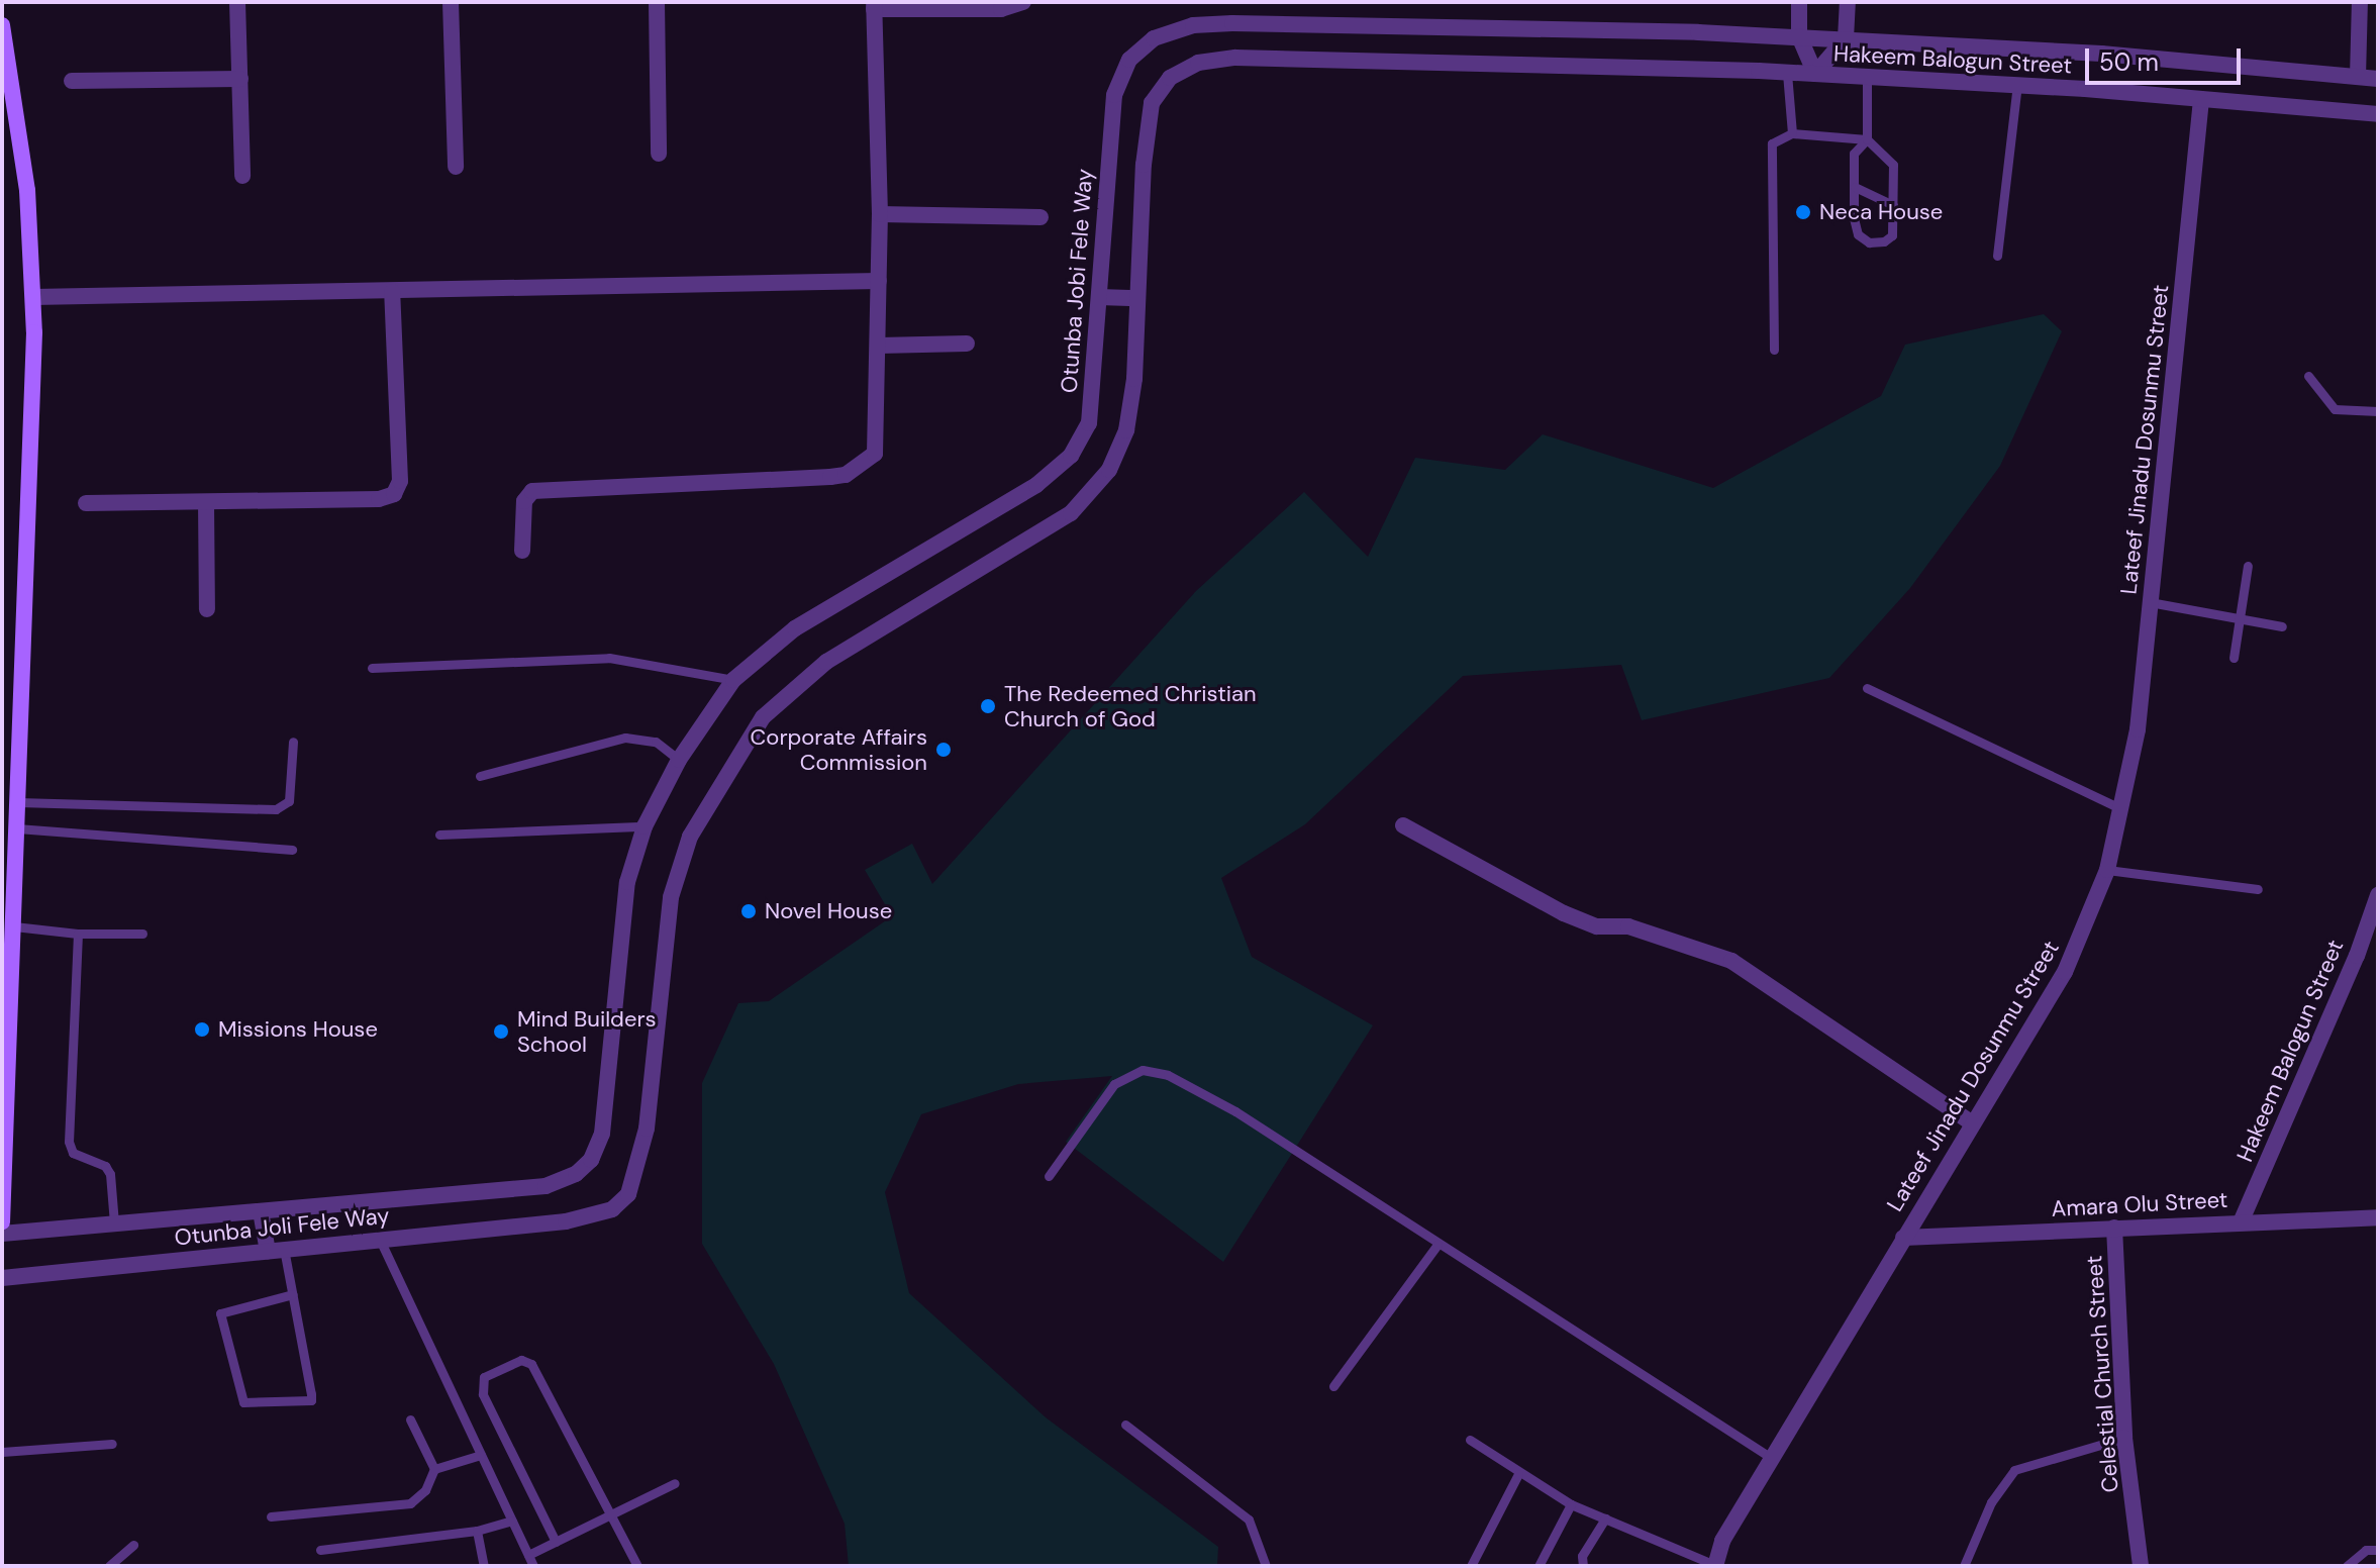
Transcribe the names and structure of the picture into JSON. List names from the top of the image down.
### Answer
{
  "streets": {
    "street": [
      "Hakeem Balogun Street",
      "Otunba Jobi Fele Way",
      "Lateef Jinadu Dosunmu Street",
      "Amara Olu Street",
      "Otunba Joli Fele Way",
      "Celestial Church Street"
    ]
  },
  "crossings": [
    ["Hakeem Balogun Street", "Otunba Jobi Fele Way"],
    ["Hakeem Balogun Street", "Lateef Jinadu Dosunmu Street"],
    ["Hakeem Balogun Street", "Amara Olu Street"],
    ["Otunba Jobi Fele Way", "Otunba Joli Fele Way"],
    ["Lateef Jinadu Dosunmu Street", "Amara Olu Street"],
    ["Amara Olu Street", "Celestial Church Street"]
  ],
  "places": [
    "Neca House",
    "The Redeemed Christian Church of God",
    "Corporate Affairs Commission",
    "Novel House",
    "Missions House",
    "Mind Builders School"
  ],
  "scale_bar": "50 m"
}
